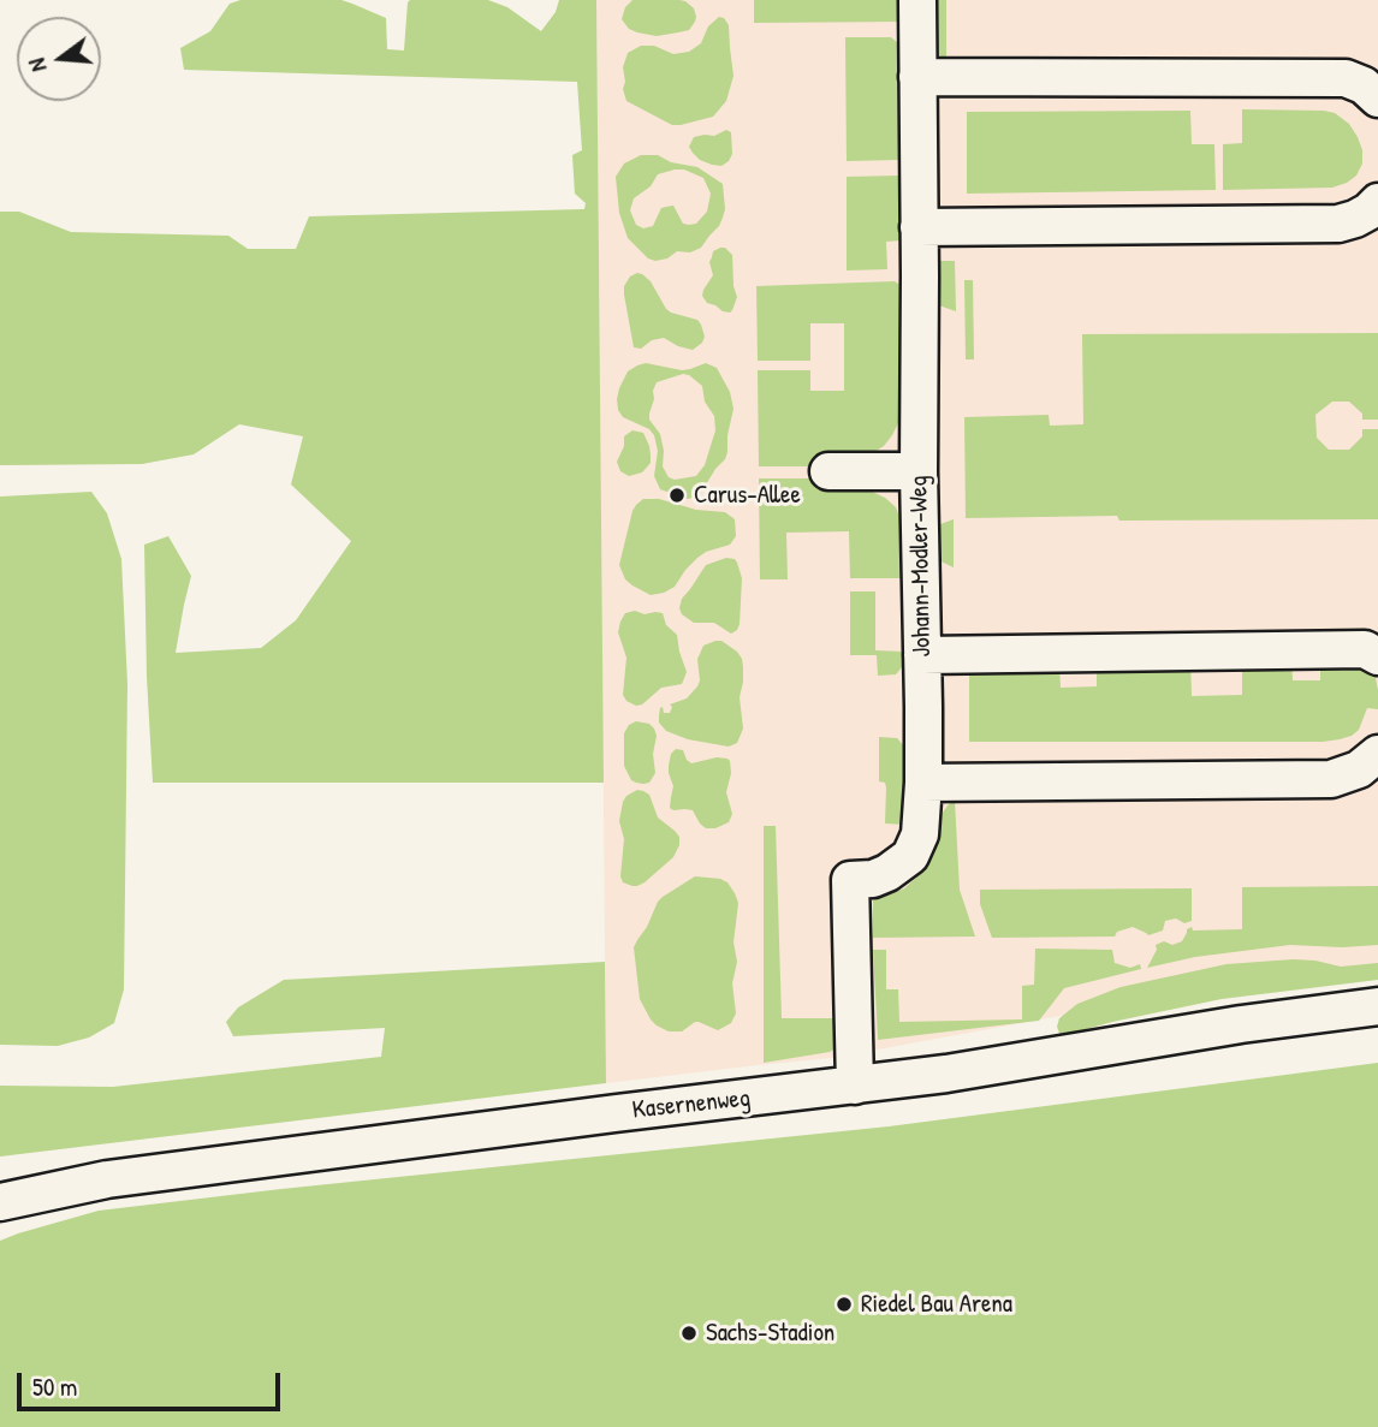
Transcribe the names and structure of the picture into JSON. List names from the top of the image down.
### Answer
{
  "streets": {
    "street": ["Johann-Modler-Weg", "Kasernenweg"]
  },
  "crossings": [
    ["Johann-Modler-Weg", "Kasernenweg"]
  ],
  "places": ["Carus-Allee", "Riedel Bau Arena", "Sachs-Stadion"],
  "scale_bar": "50 m",
  "north": "left"
}
